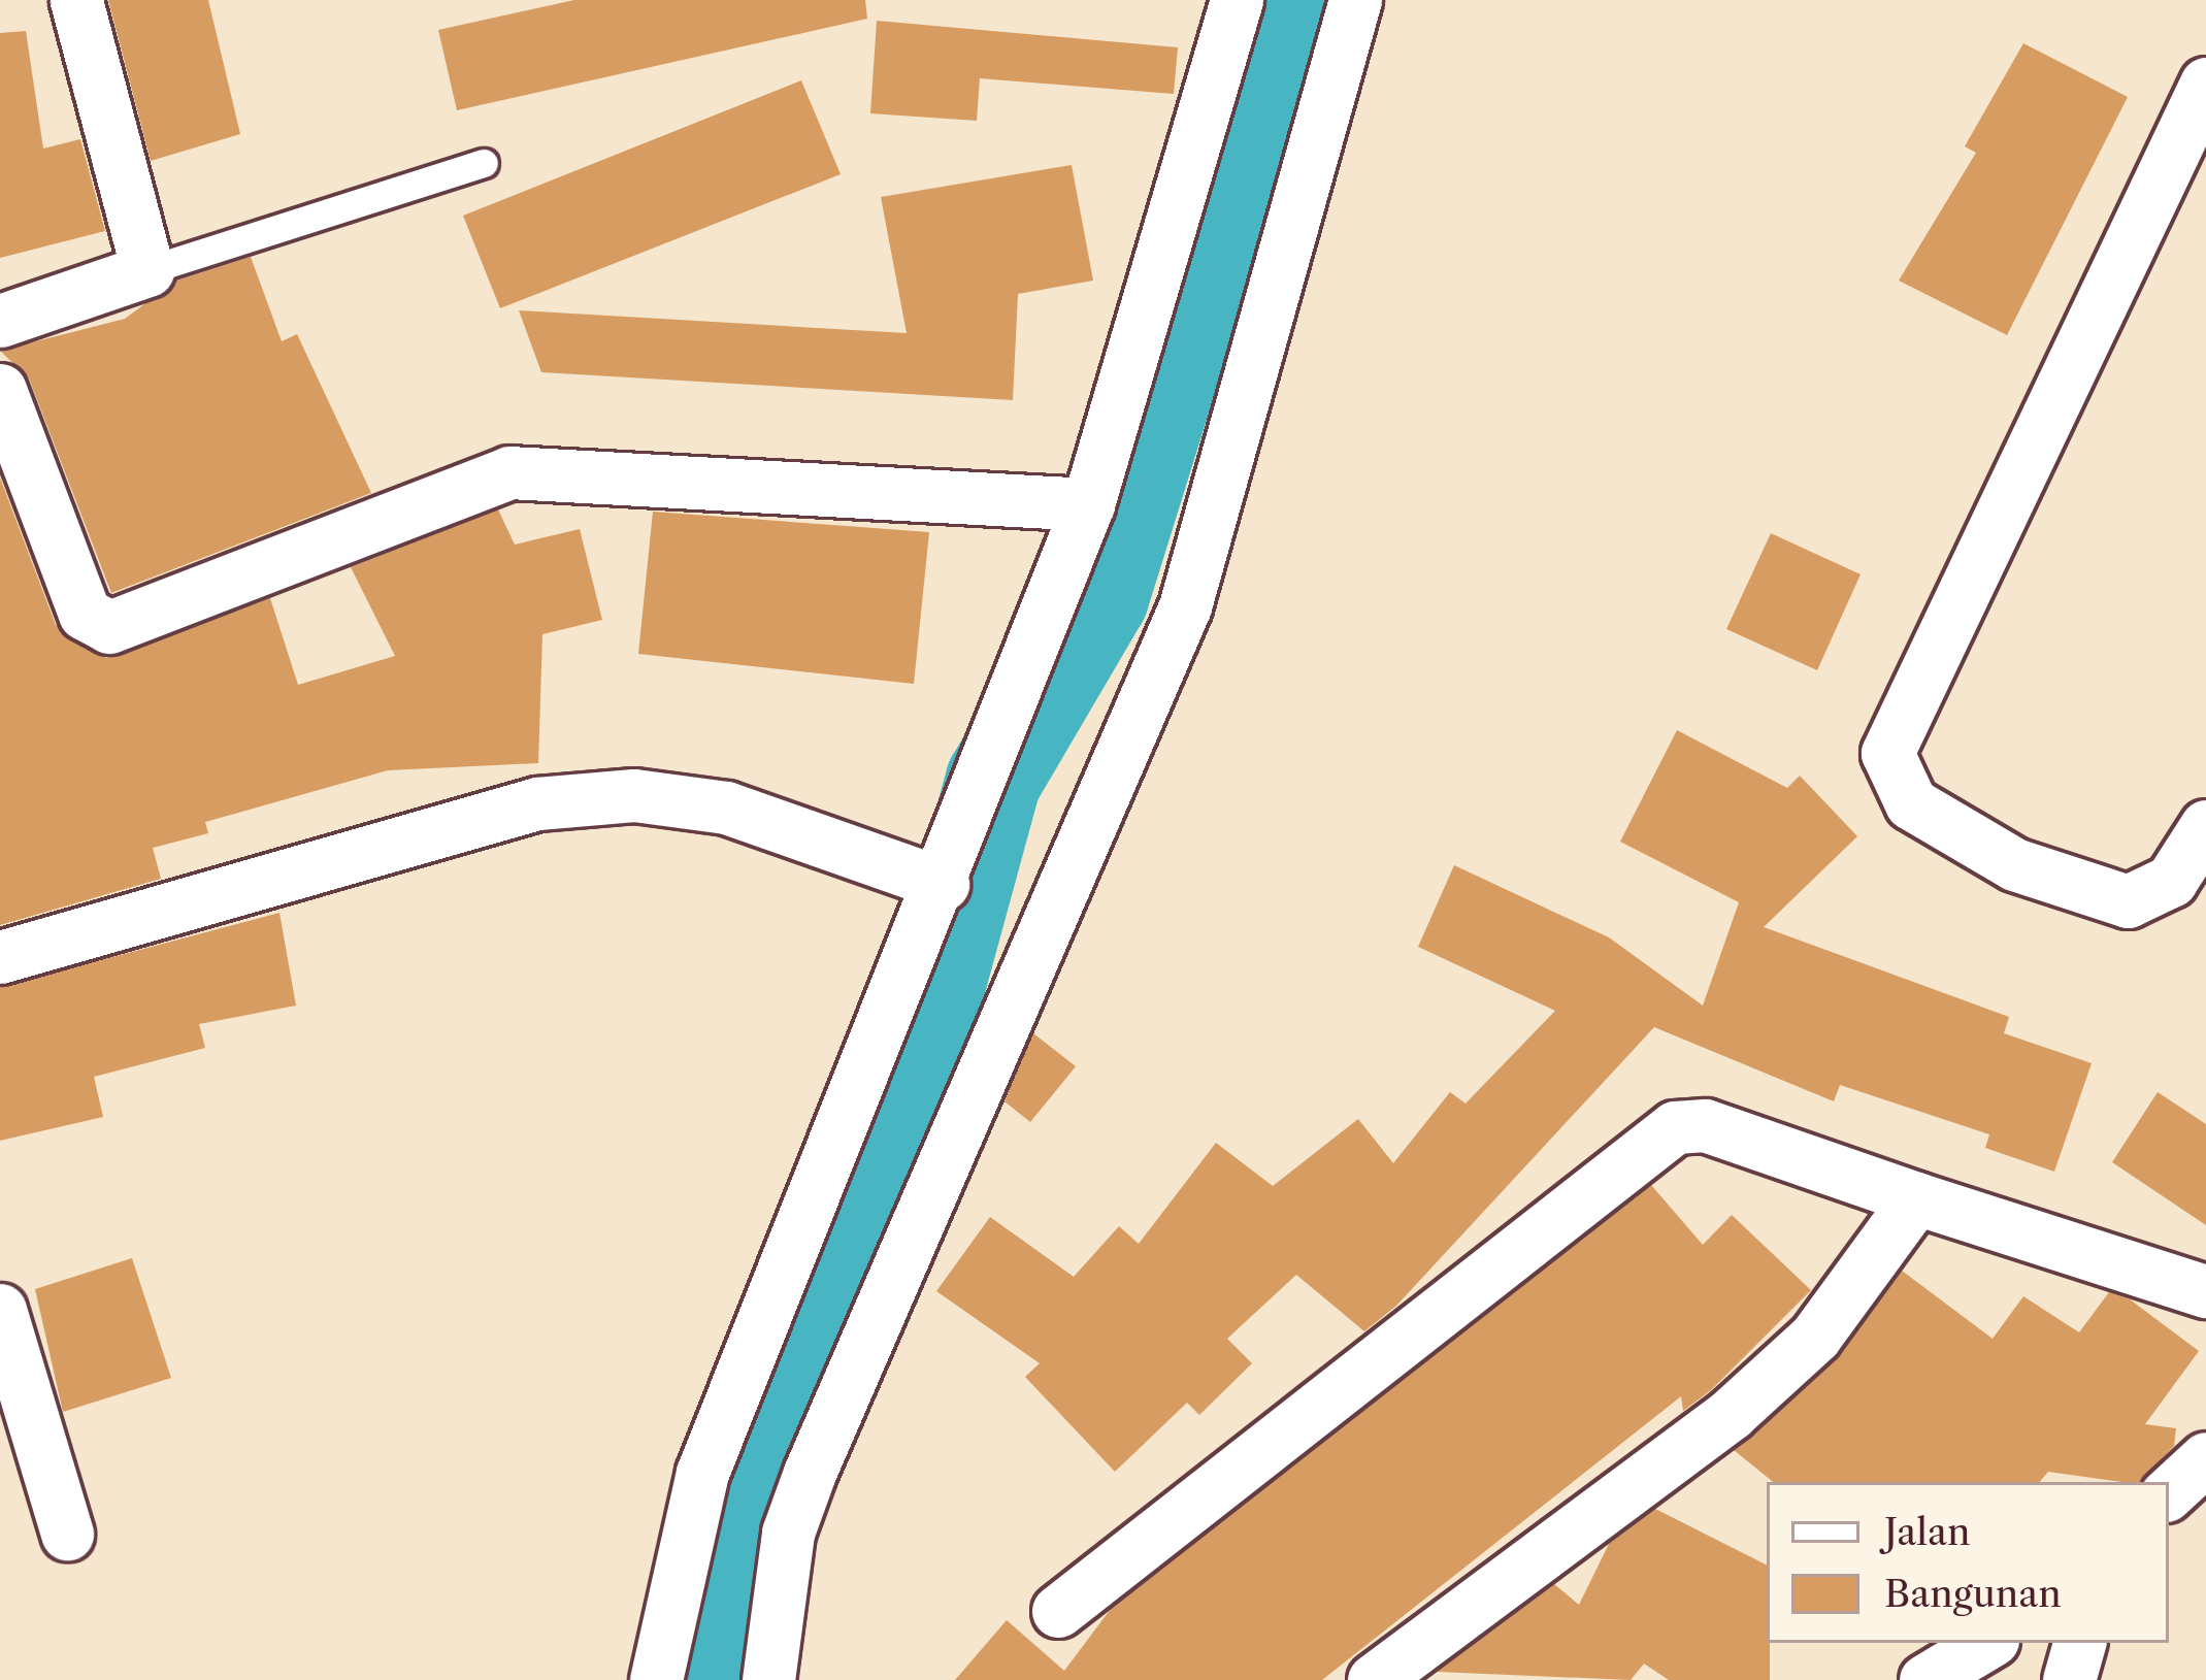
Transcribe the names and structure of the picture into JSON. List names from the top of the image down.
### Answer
{
  "legend": ["Jalan", "Bangunan"]
}
